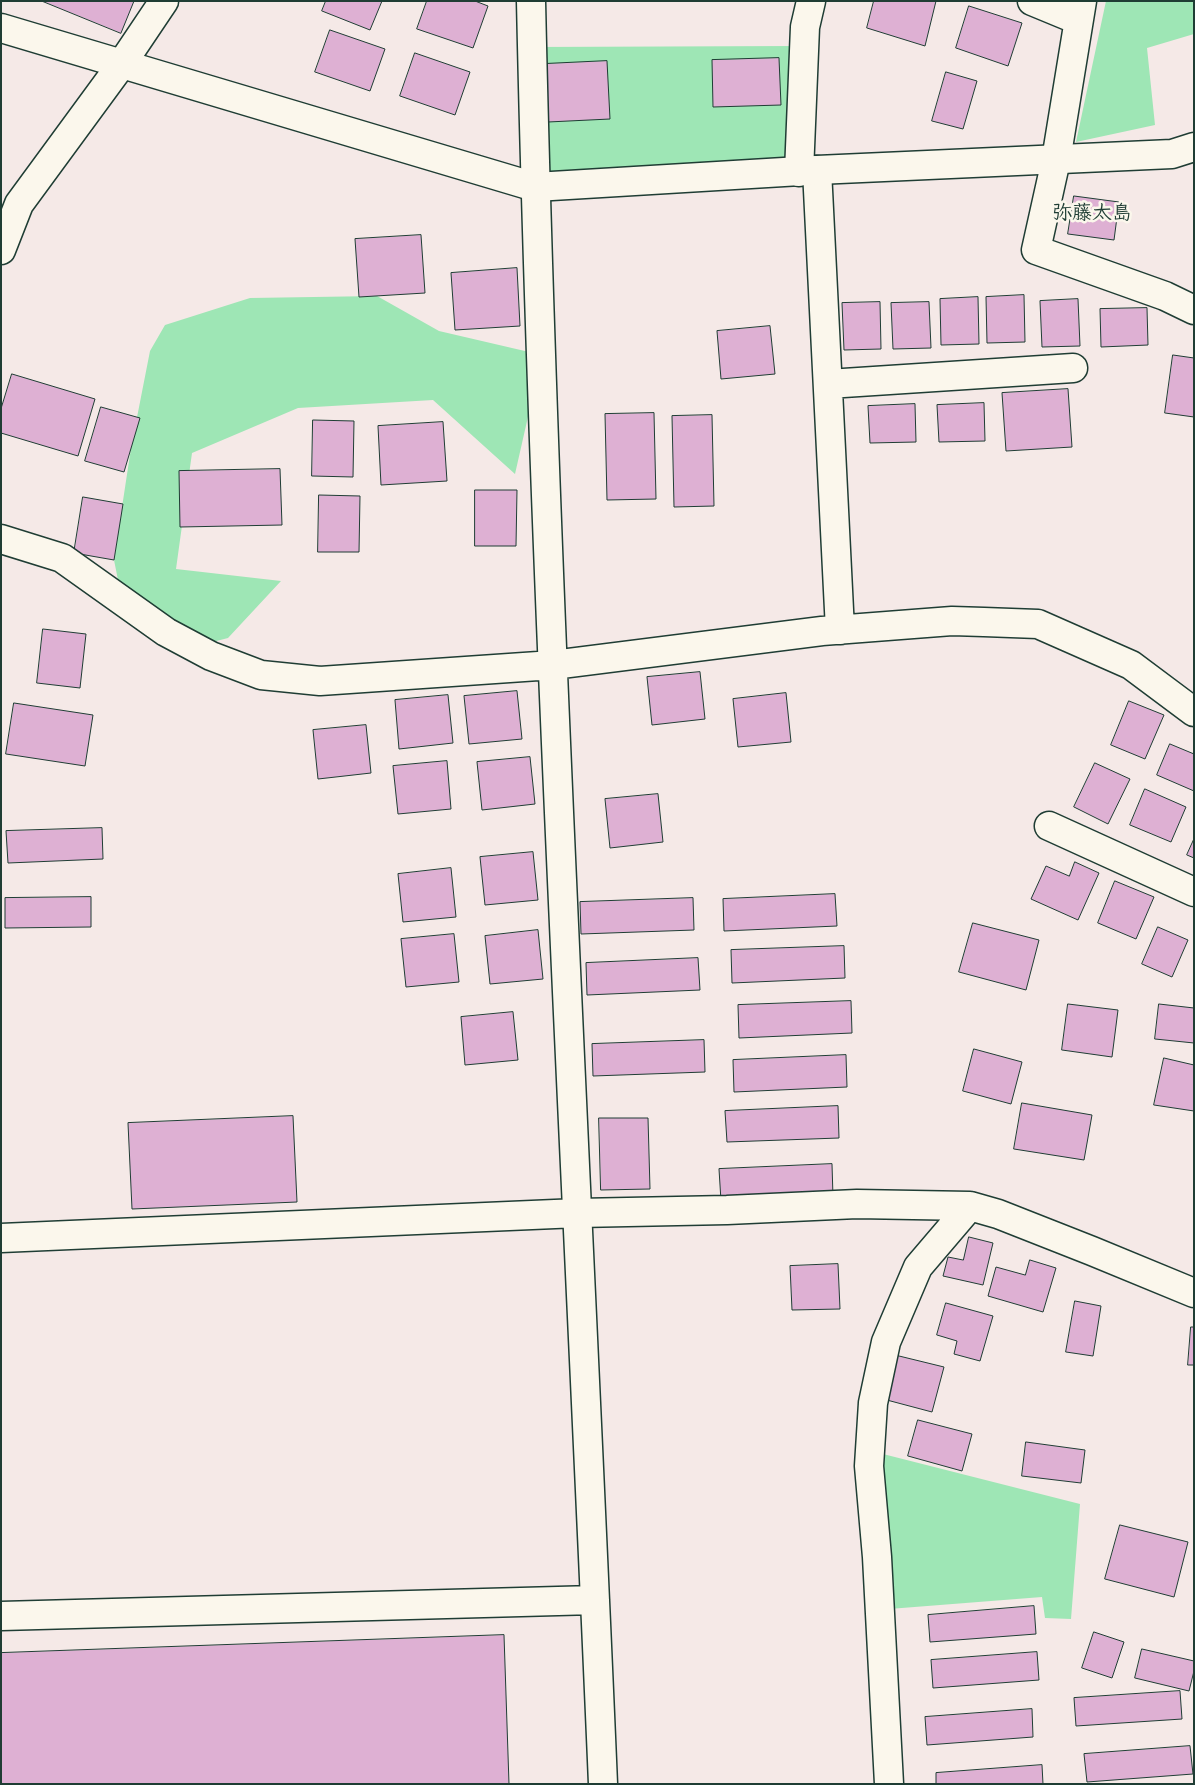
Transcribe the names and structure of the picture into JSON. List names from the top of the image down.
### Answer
{
  "districts": ["弥藤太島"]
}
